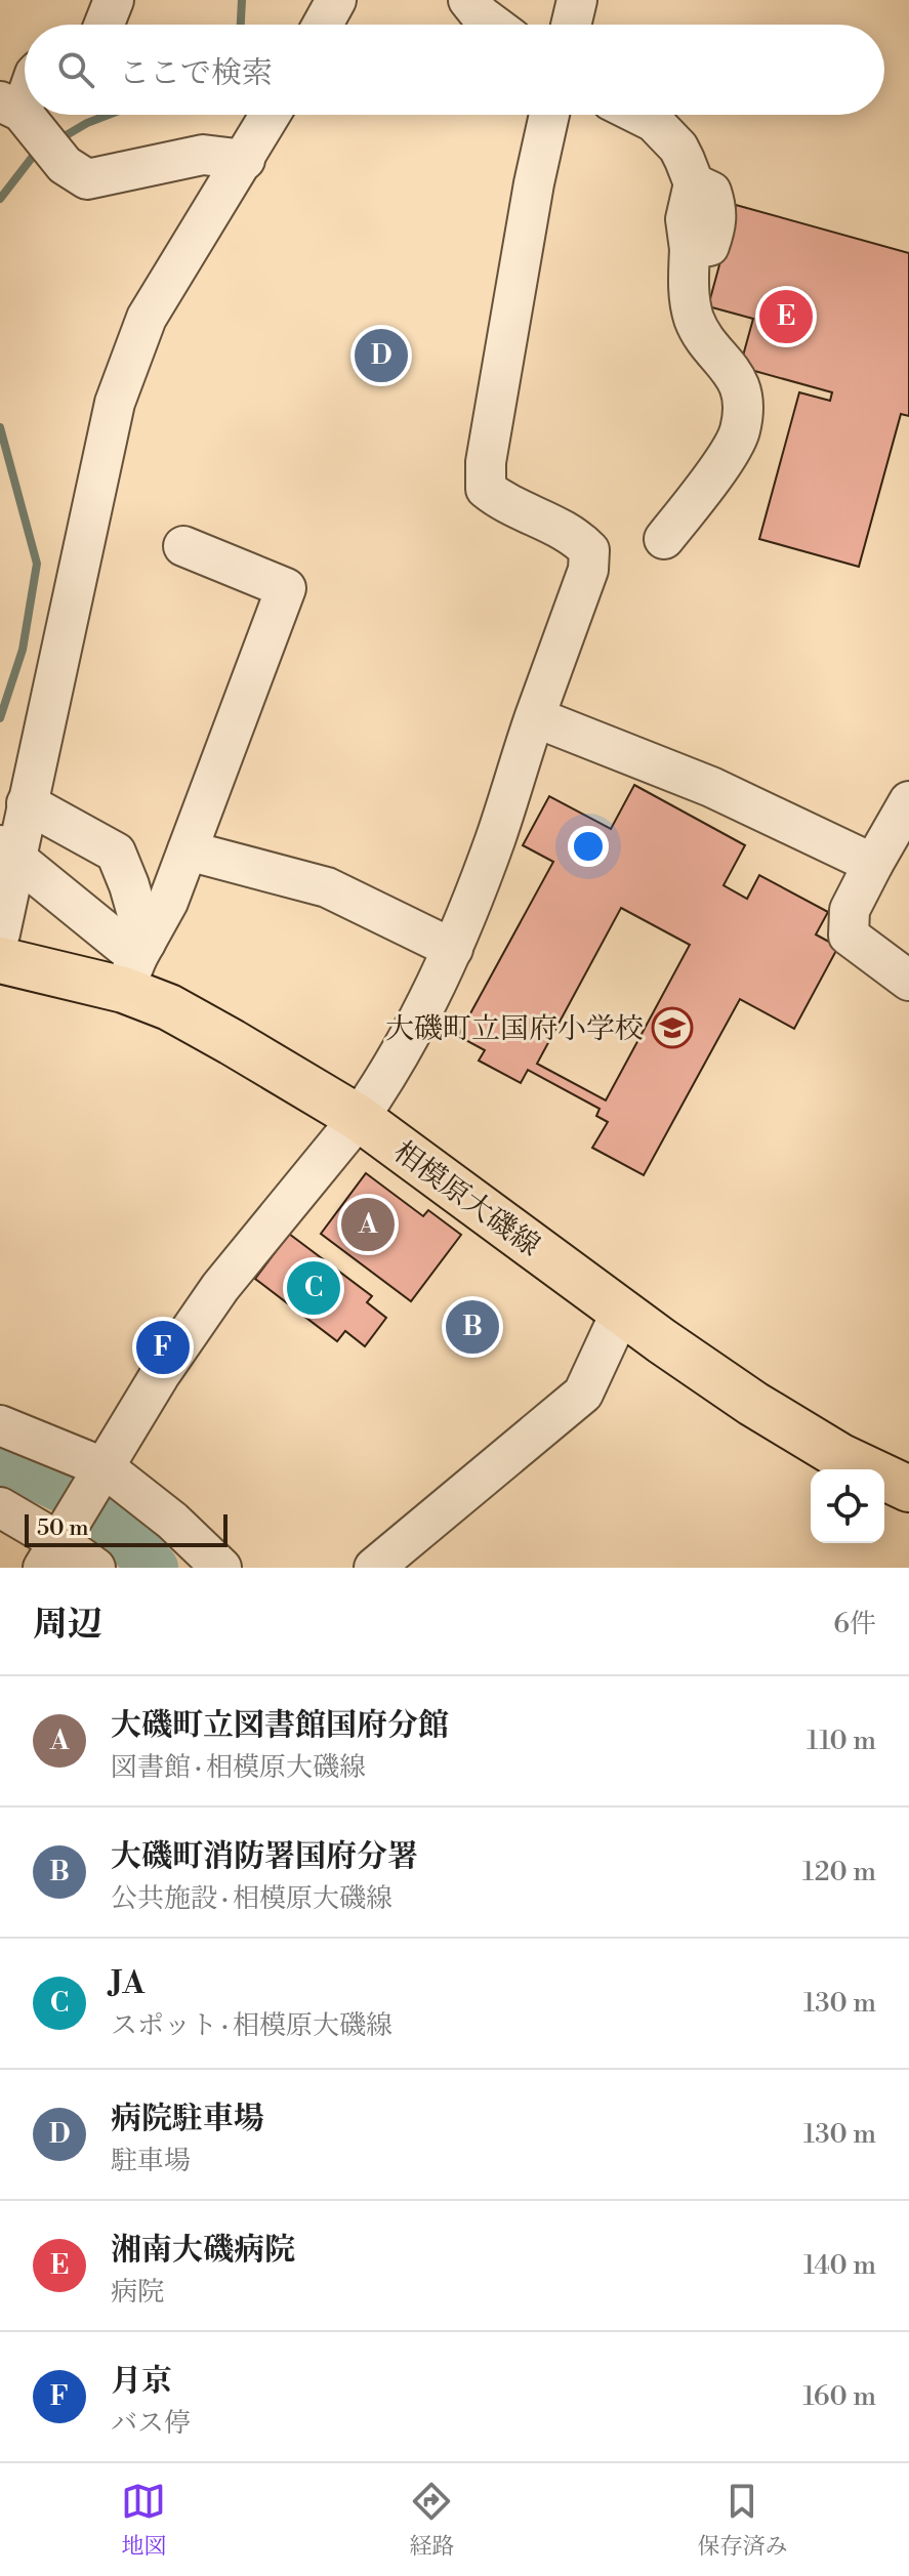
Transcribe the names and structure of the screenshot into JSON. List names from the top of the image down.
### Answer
{
  "streets": {
    "main road": ["相模原大磯線"]
  },
  "places": {
    "school or university": ["大磯町立国府小学校"]
  },
  "scale_bar": "50 m",
  "page": {
    "search": "ここで検索",
    "pins": [
      "E",
      "D",
      "A",
      "C",
      "B",
      "F"
    ],
    "scale": "50 m",
    "heading": ["周辺", "6件"],
    "list": [
      {
        "mark": "A",
        "name": "大磯町立図書館国府分館",
        "note": "図書館 · 相模原大磯線",
        "value": "110 m"
      },
      {
        "mark": "B",
        "name": "大磯町消防署国府分署",
        "note": "公共施設 · 相模原大磯線",
        "value": "120 m"
      },
      {
        "mark": "C",
        "name": "JA",
        "note": "スポット · 相模原大磯線",
        "value": "130 m"
      },
      {
        "mark": "D",
        "name": "病院駐車場",
        "note": "駐車場",
        "value": "130 m"
      },
      {
        "mark": "E",
        "name": "湘南大磯病院",
        "note": "病院",
        "value": "140 m"
      },
      {
        "mark": "F",
        "name": "月京",
        "note": "バス停",
        "value": "160 m"
      }
    ],
    "nav": ["地図", "経路", "保存済み"]
  }
}
